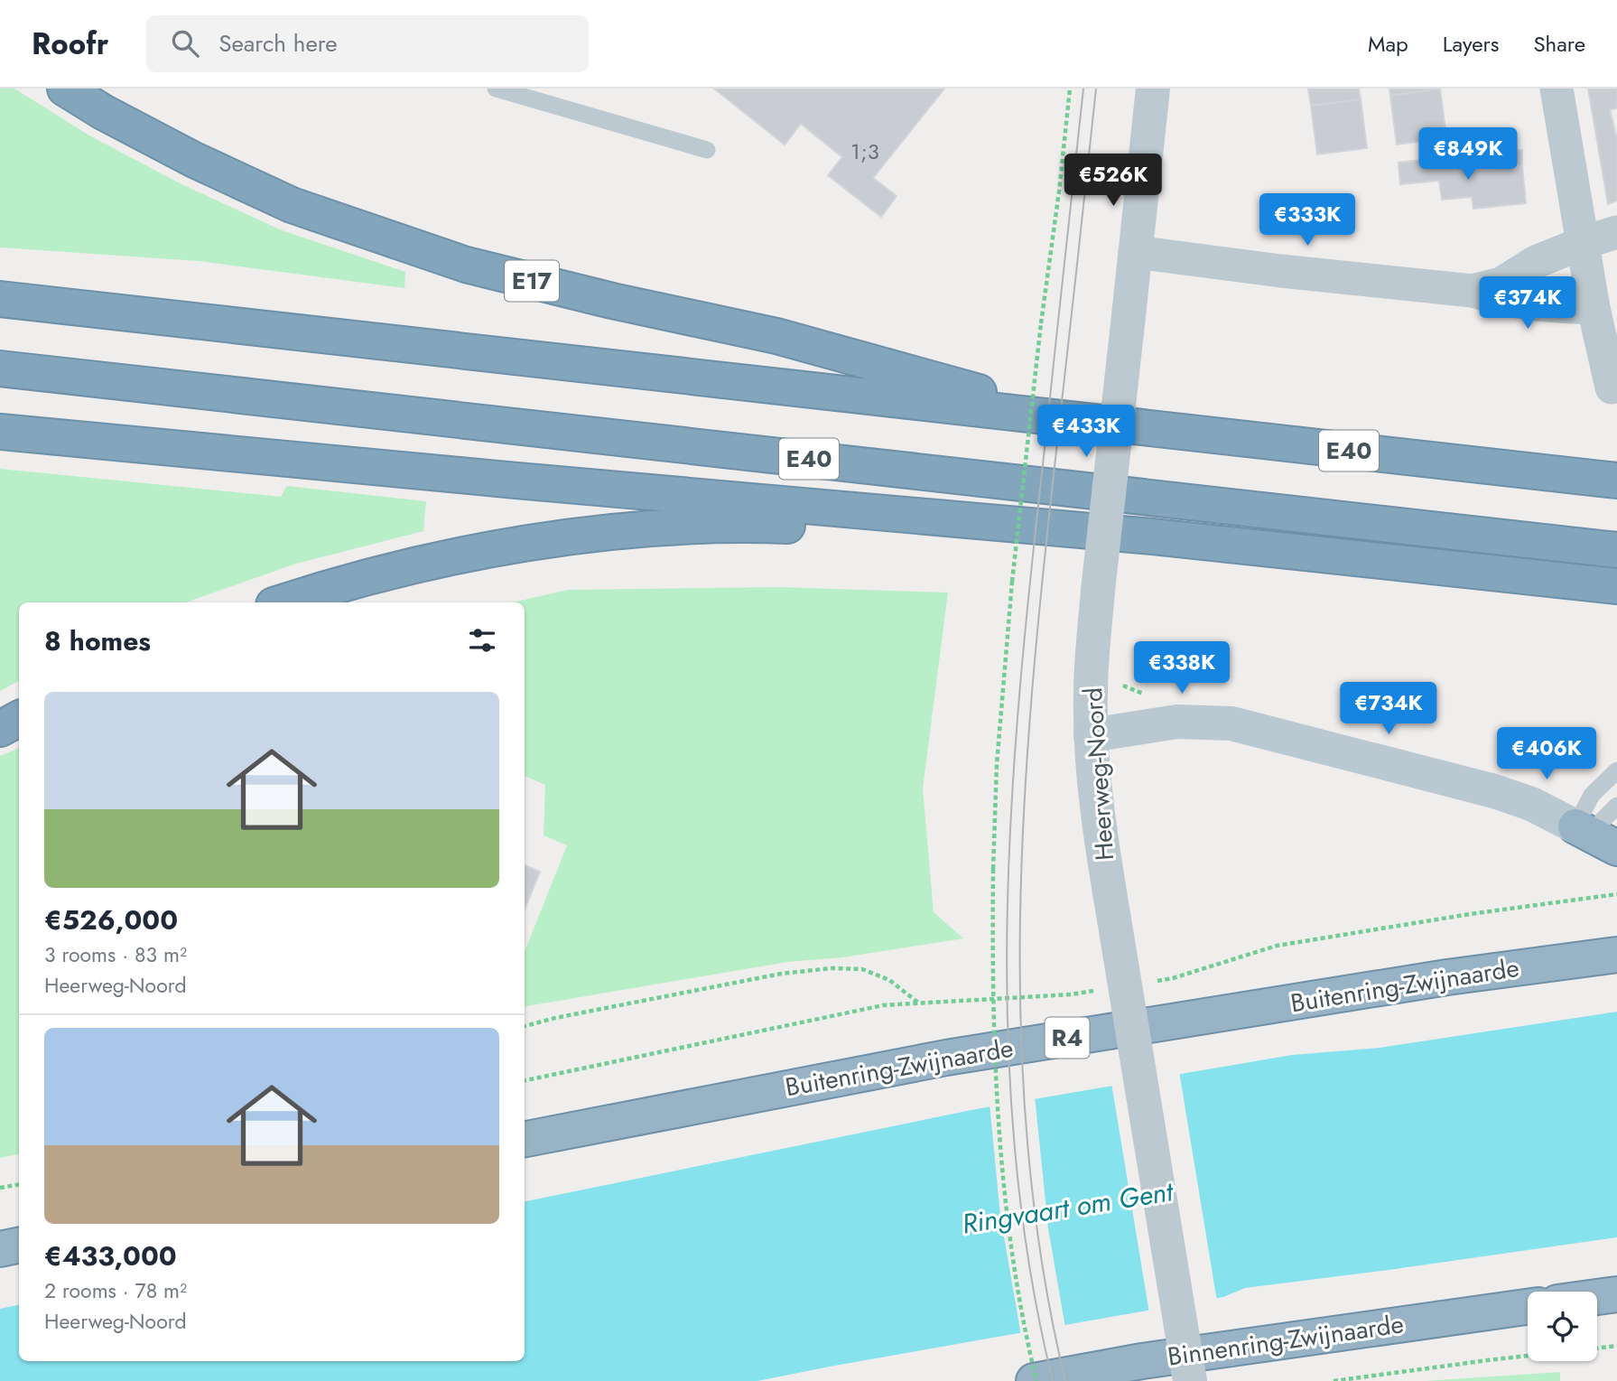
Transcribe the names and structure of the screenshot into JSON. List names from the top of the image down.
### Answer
{
  "streets": {
    "highway": [
      "E17",
      "E40",
      "Buitenring-Zwijnaarde",
      "R4",
      "Binnenring-Zwijnaarde"
    ],
    "street": ["Heerweg-Noord"]
  },
  "crossings": [
    ["E17", "E40"]
  ],
  "water": ["Ringvaart om Gent"],
  "house_numbers": ["1;3"],
  "page": {
    "header": "Roofr",
    "search": "Search here",
    "nav": ["Map", "Layers", "Share"],
    "price": [
      "€849K",
      "€526K",
      "€333K",
      "€374K",
      "€433K",
      "€338K",
      "€734K",
      "€406K"
    ],
    "heading": "8 homes",
    "list": [
      {
        "name": "€526,000",
        "note": "3 rooms · 83 m² · Heerweg-Noord"
      },
      {
        "name": "€433,000",
        "note": "2 rooms · 78 m² · Heerweg-Noord"
      }
    ]
  }
}
